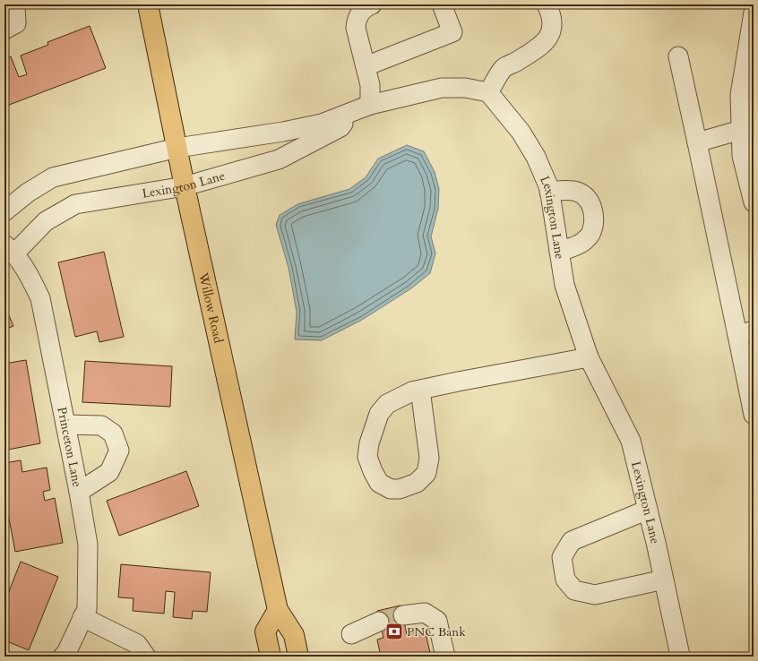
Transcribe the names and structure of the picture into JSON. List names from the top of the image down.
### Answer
{
  "streets": {
    "main road": ["Willow Road"],
    "street": ["Lexington Lane", "Princeton Lane"]
  },
  "crossings": [
    ["Lexington Lane", "Willow Road"],
    ["Lexington Lane", "Princeton Lane"]
  ],
  "places": {
    "bank": ["PNC Bank"]
  }
}
